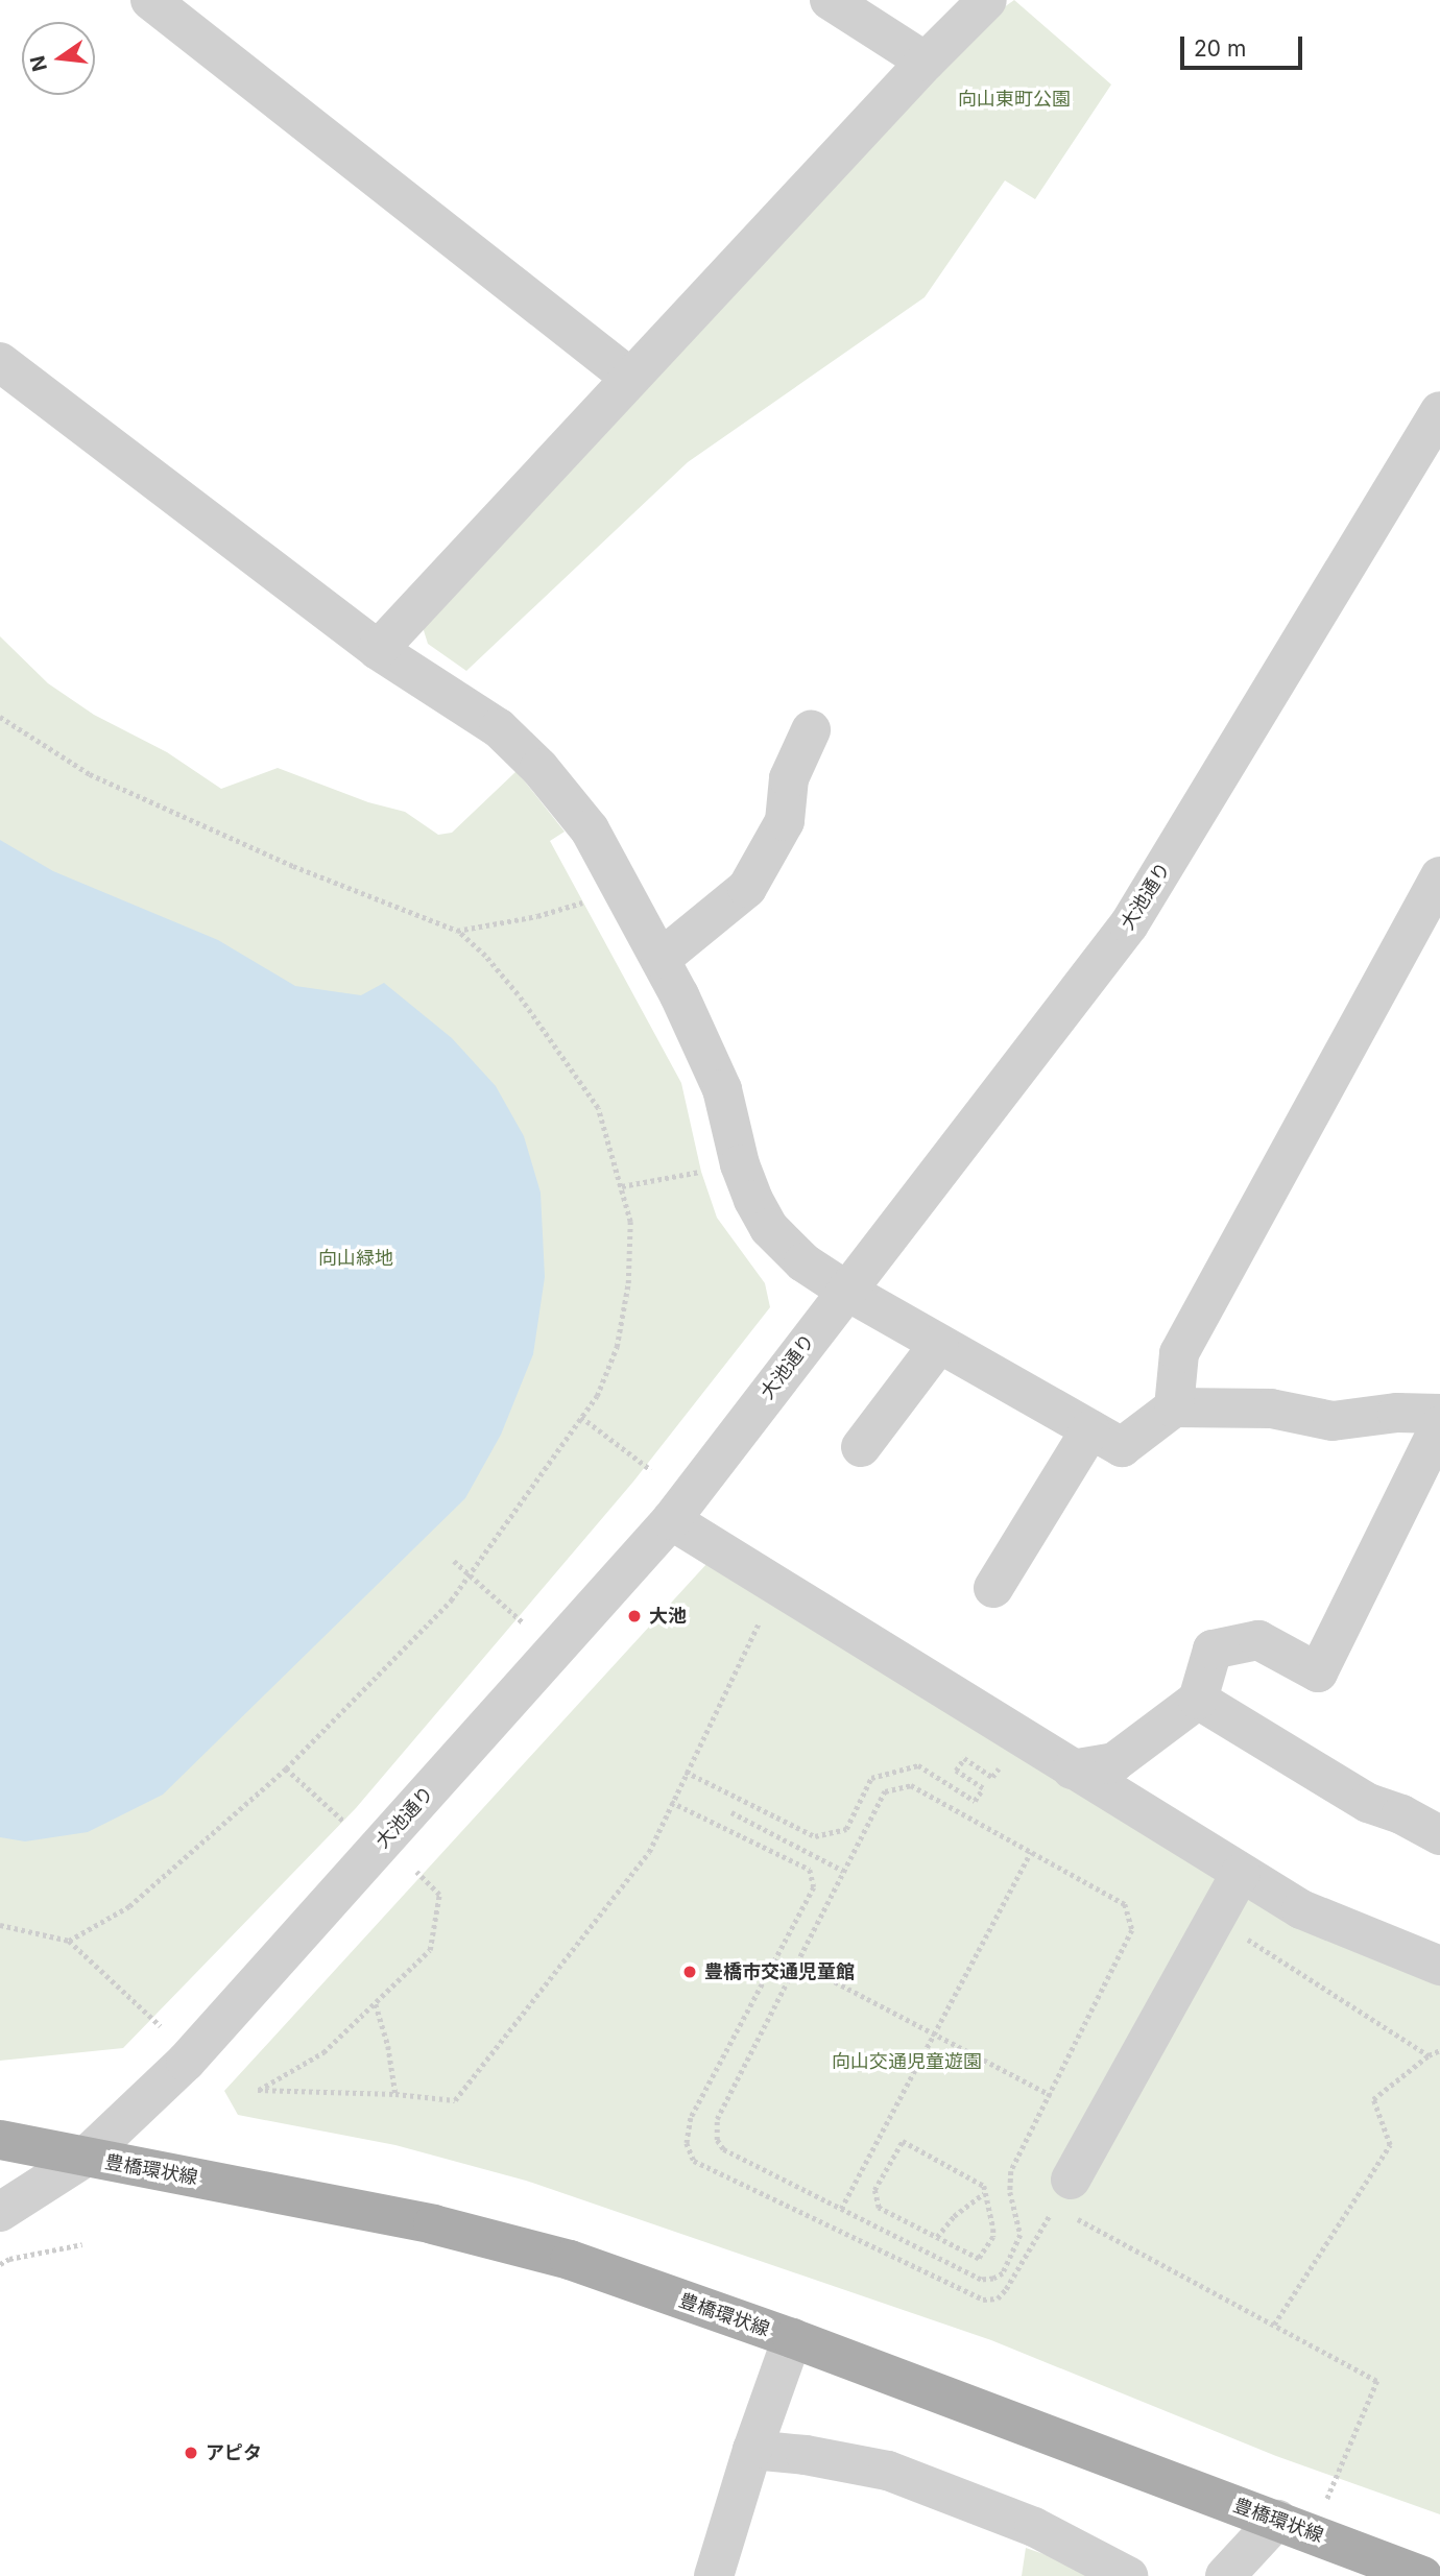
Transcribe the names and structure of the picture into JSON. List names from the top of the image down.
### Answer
{
  "streets": {
    "main road": ["豊橋環状線"],
    "street": ["大池通り"]
  },
  "crossings": [
    ["大池通り", "豊橋環状線"]
  ],
  "parks": ["向山東町公園", "向山緑地", "向山交通児童遊園"],
  "places": ["大池", "豊橋市交通児童館", "アピタ"],
  "scale_bar": "20 m",
  "north": "left"
}
